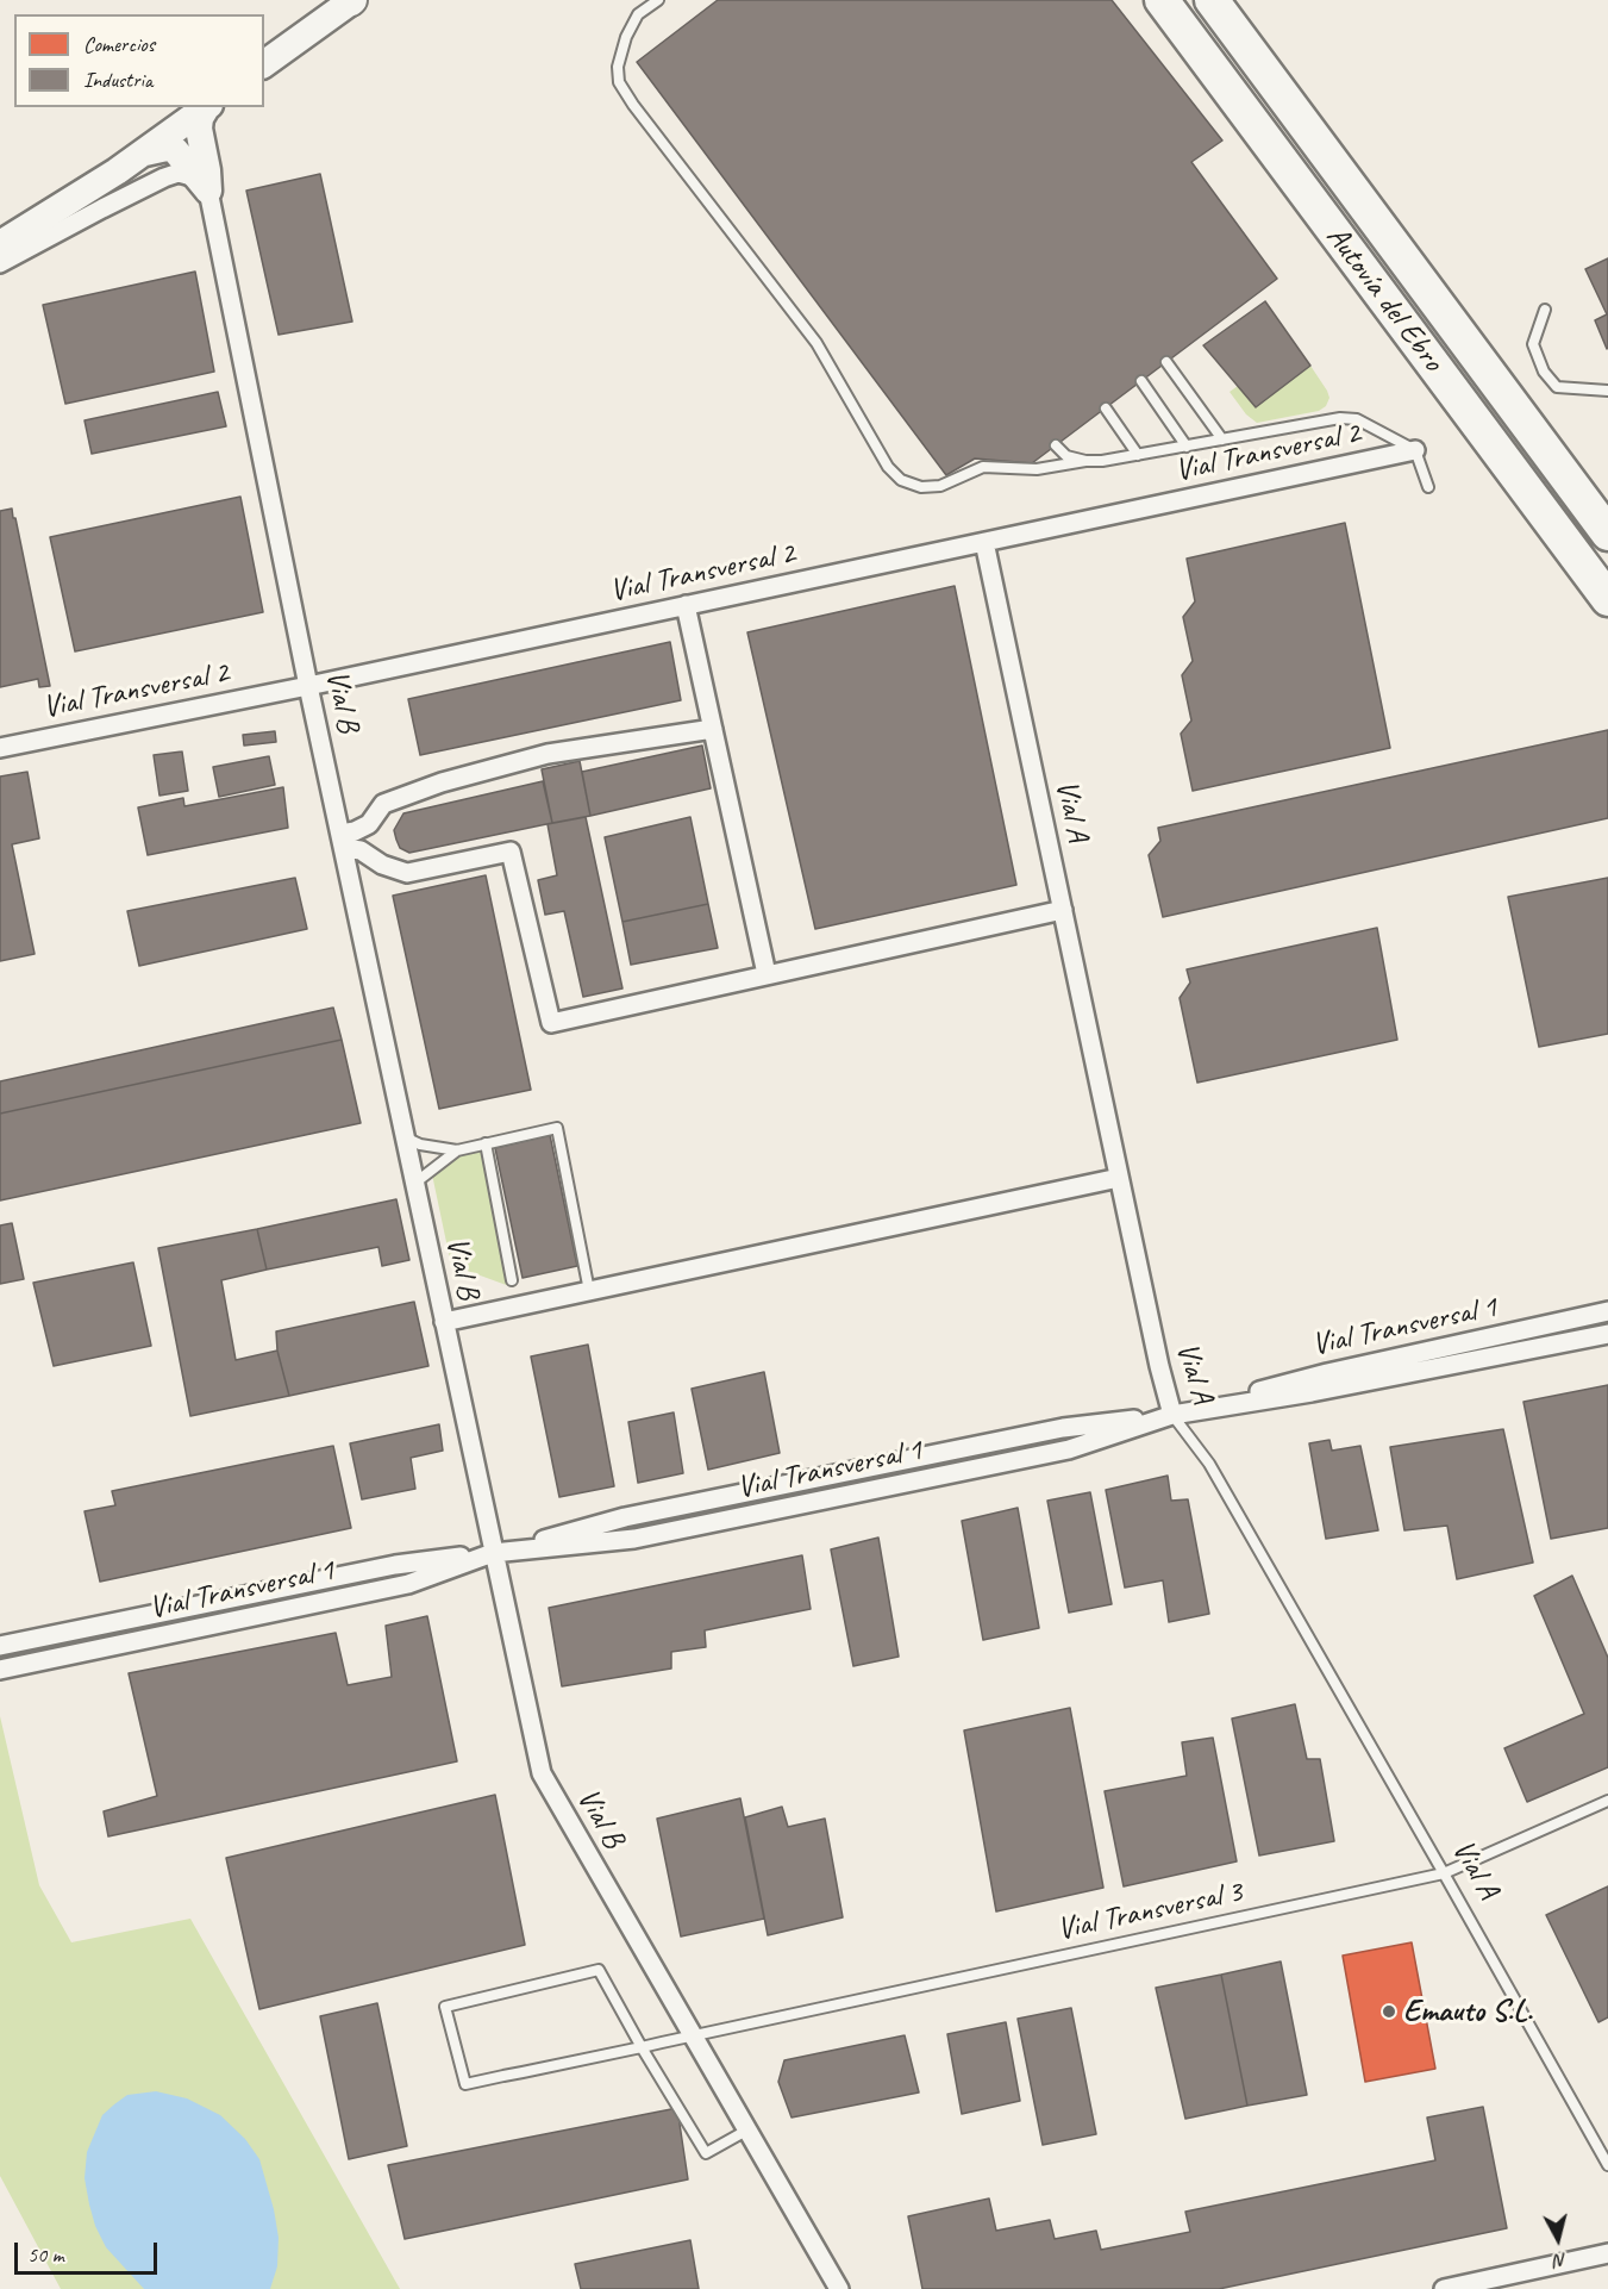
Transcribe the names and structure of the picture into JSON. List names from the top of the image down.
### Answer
{
  "streets": {
    "highway": ["Autovía del Ebro"],
    "street": [
      "Vial Transversal 2",
      "Vial B",
      "Vial A",
      "Vial Transversal 1"
    ],
    "lane": ["Vial Transversal 3"]
  },
  "crossings": [
    ["Vial Transversal 2", "Vial B"],
    ["Vial Transversal 2", "Vial A"],
    ["Vial B", "Vial Transversal 1"],
    ["Vial B", "Vial Transversal 3"],
    ["Vial A", "Vial Transversal 1"],
    ["Vial A", "Vial Transversal 3"]
  ],
  "places": ["Emauto S.L."],
  "legend": ["Comercios", "Industria"],
  "scale_bar": "50 m",
  "north": "bottom"
}
